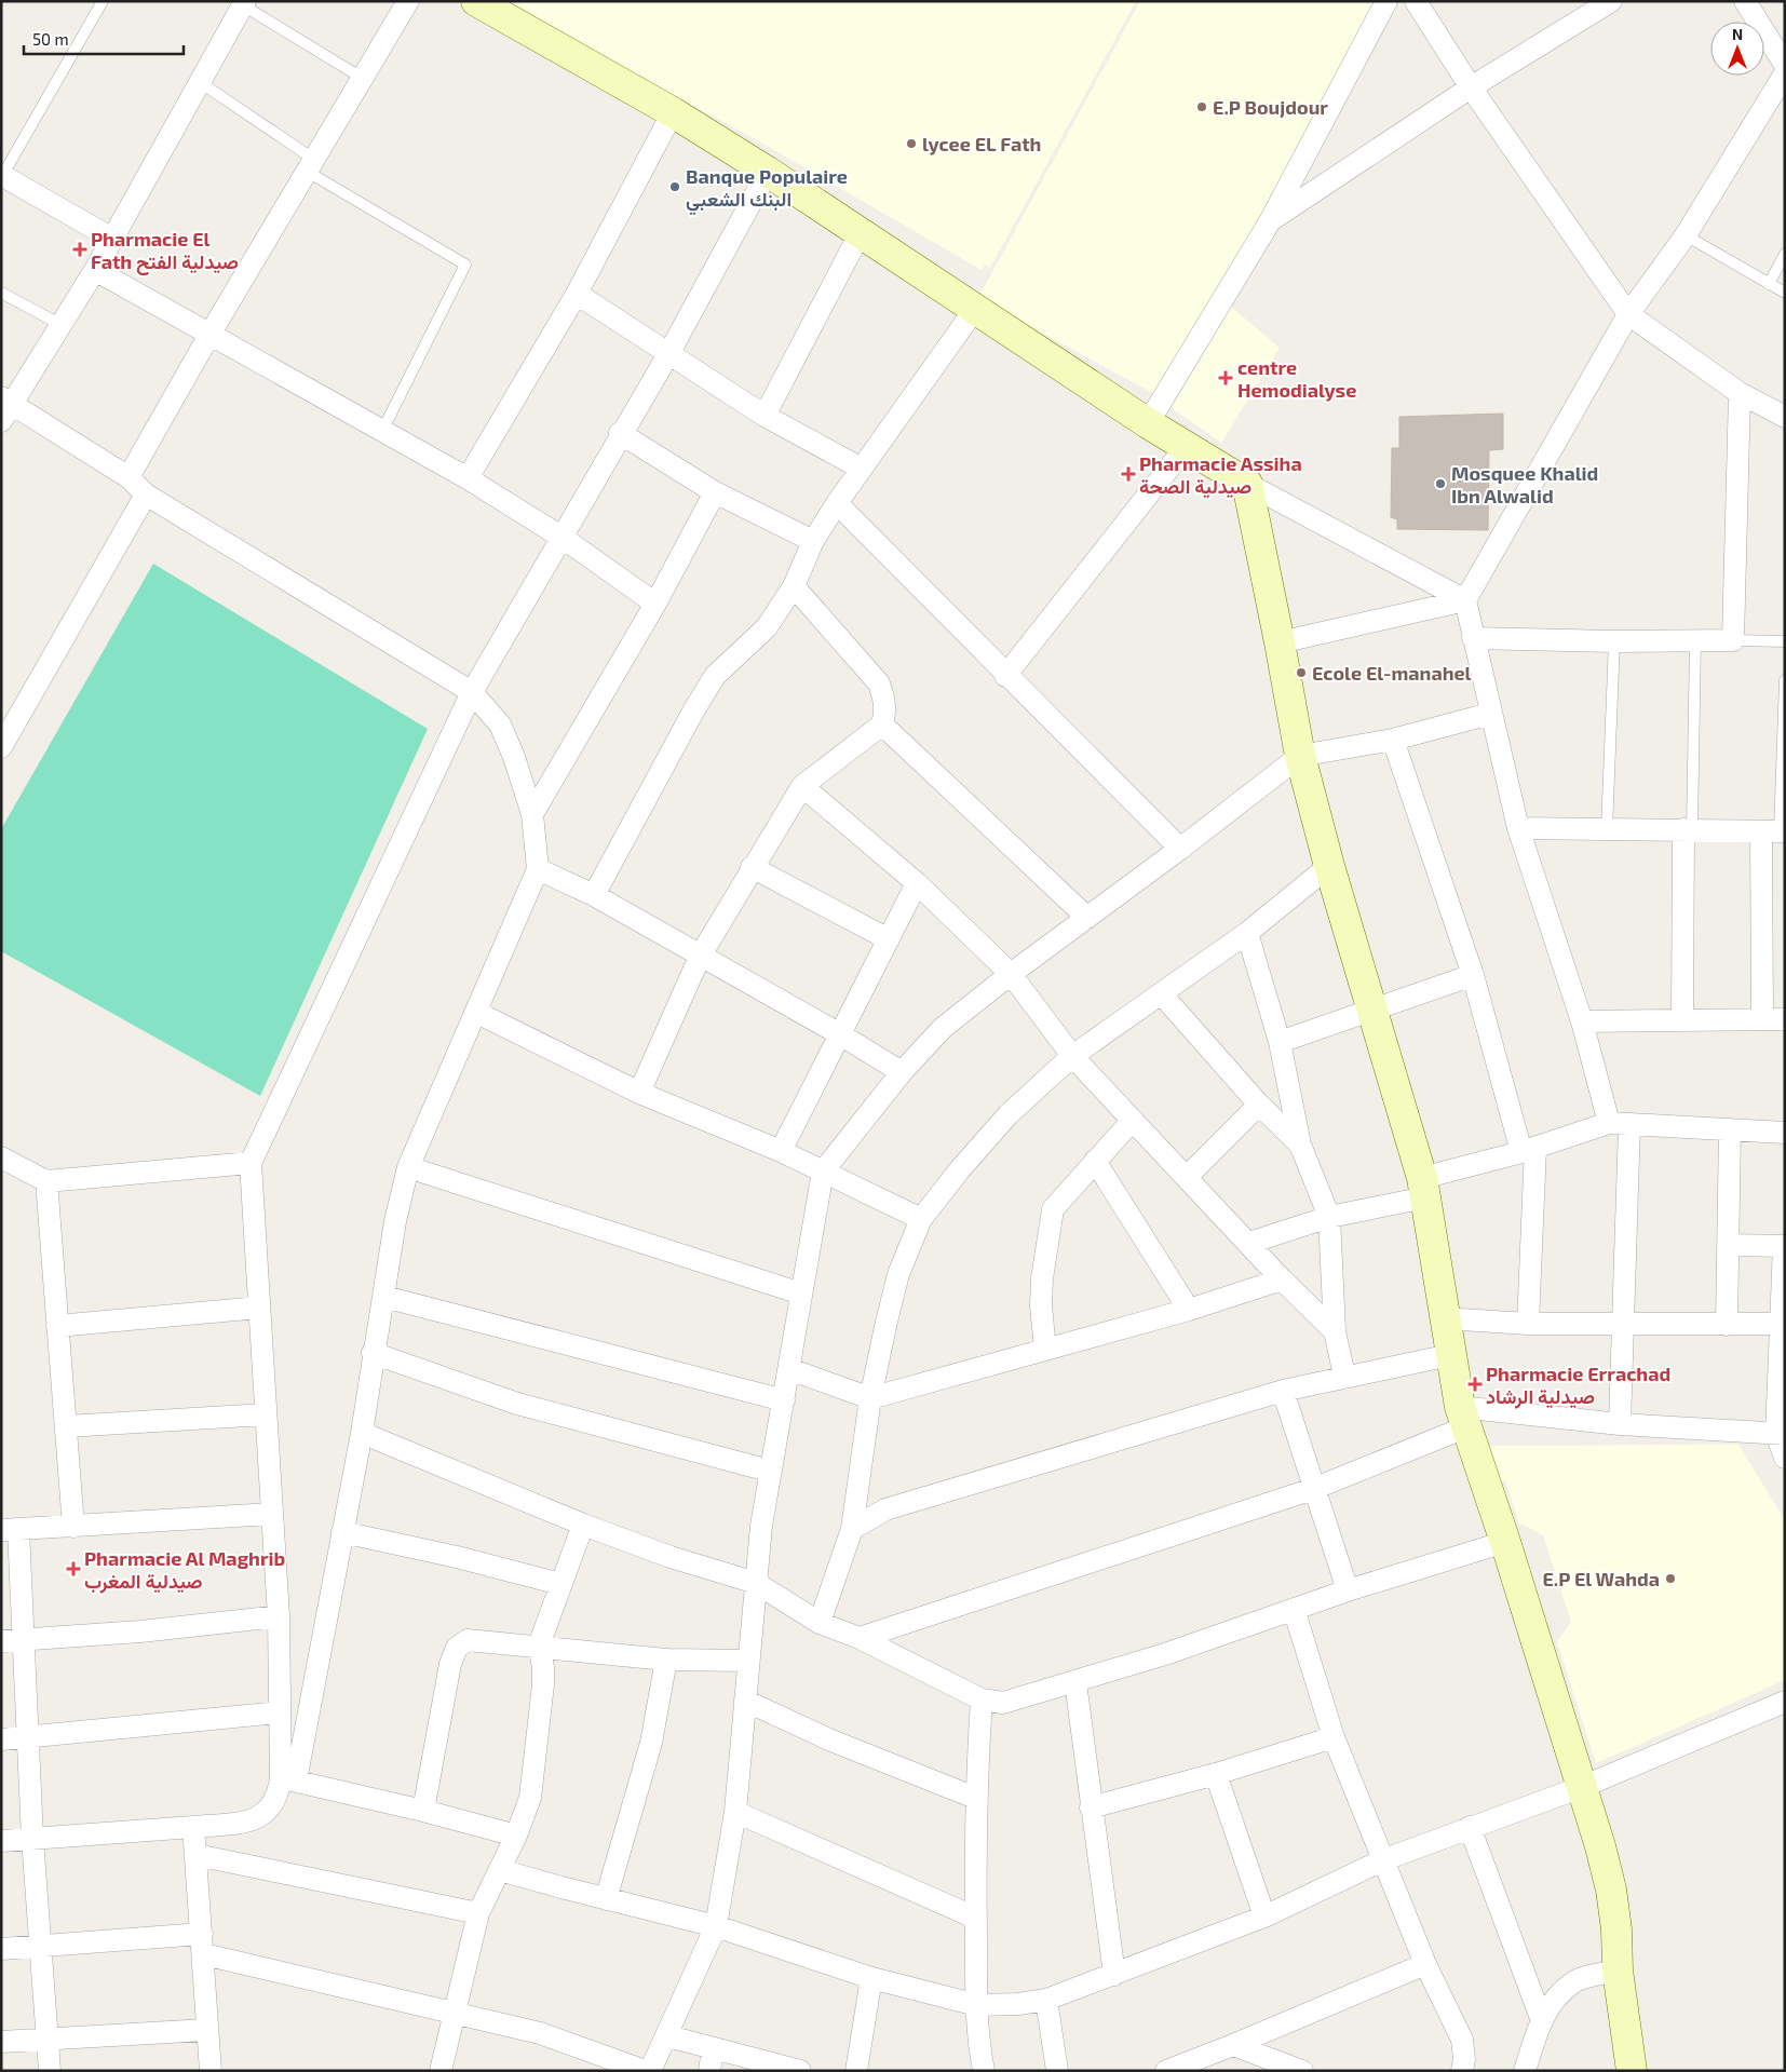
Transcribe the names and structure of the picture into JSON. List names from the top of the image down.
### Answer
{
  "places": {
    "other": [
      "E.P Boujdour",
      "lycee EL Fath",
      "Banque Populaire البنك الشعبي",
      "Mosquee Khalid Ibn Alwalid",
      "Ecole El-manahel",
      "E.P El Wahda"
    ],
    "health": [
      "Pharmacie El Fath صيدلية الفتح",
      "centre Hemodialyse",
      "Pharmacie Assiha صيدلية الصحة",
      "Pharmacie Errachad صيدلية الرشاد",
      "Pharmacie Al Maghrib صيدلية المغرب"
    ]
  },
  "scale_bar": "50 m",
  "north": "top"
}
